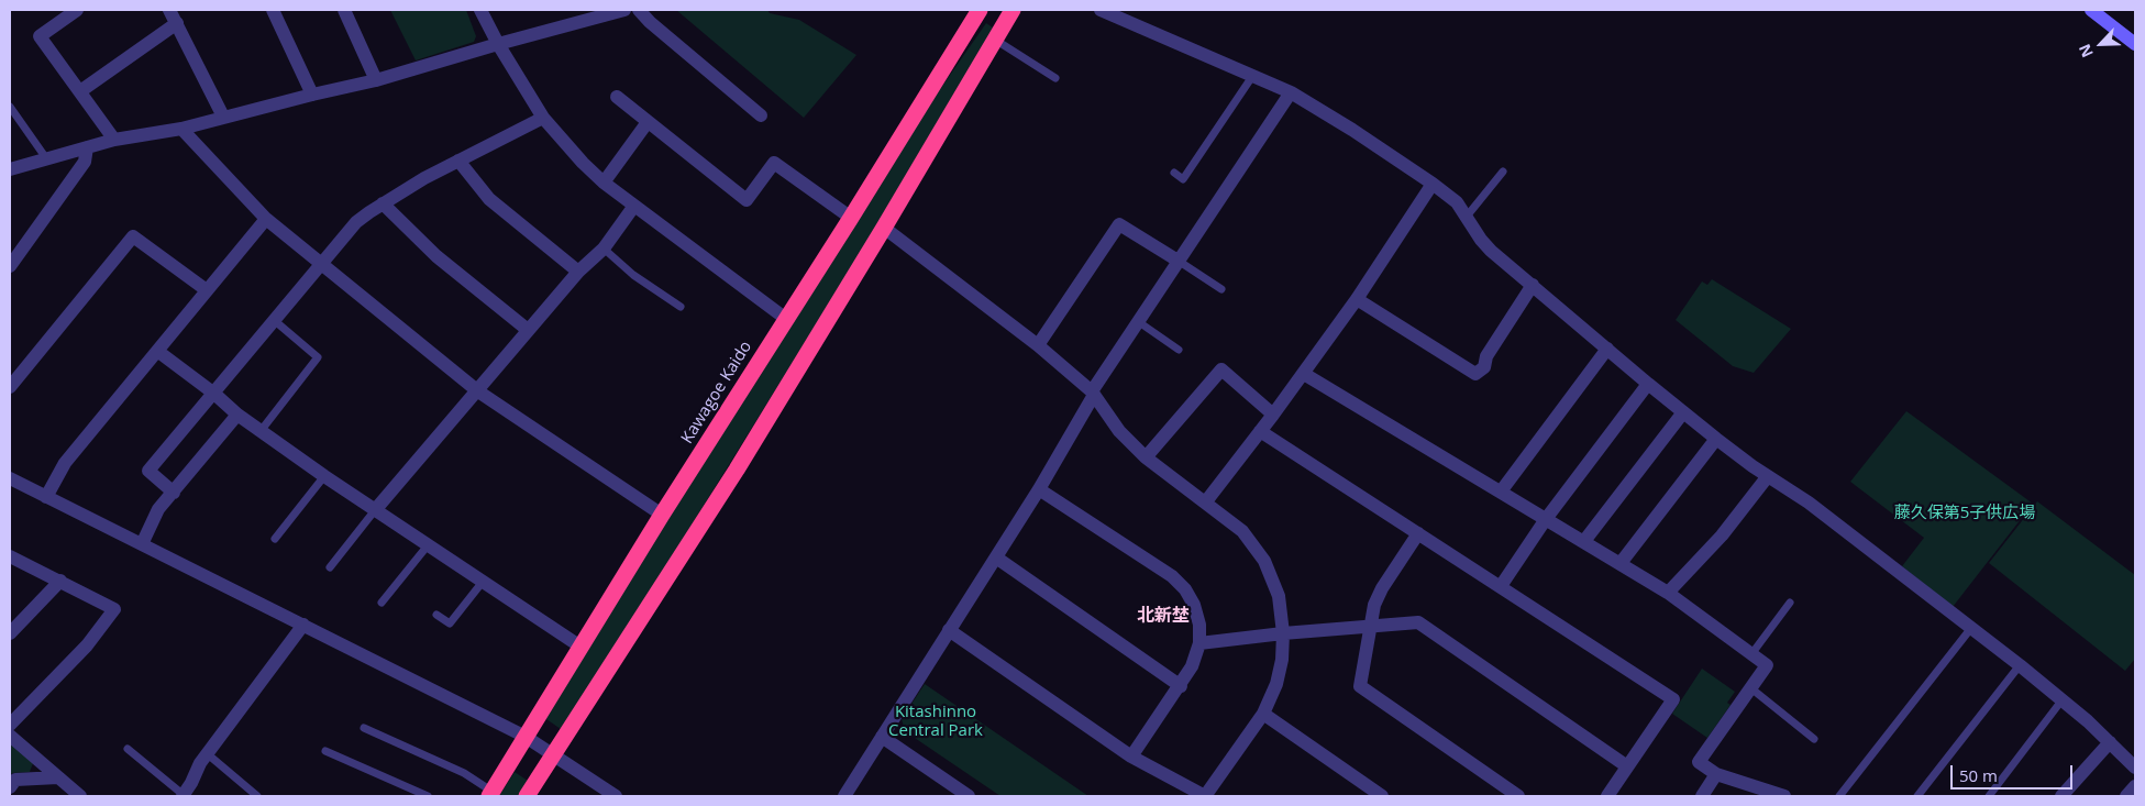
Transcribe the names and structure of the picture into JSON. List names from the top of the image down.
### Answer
{
  "streets": {
    "highway": ["Kawagoe Kaido"]
  },
  "districts": ["北新埜"],
  "parks": ["藤久保第5子供広場", "Kitashinno Central Park"],
  "scale_bar": "50 m",
  "north": "bottom left"
}
